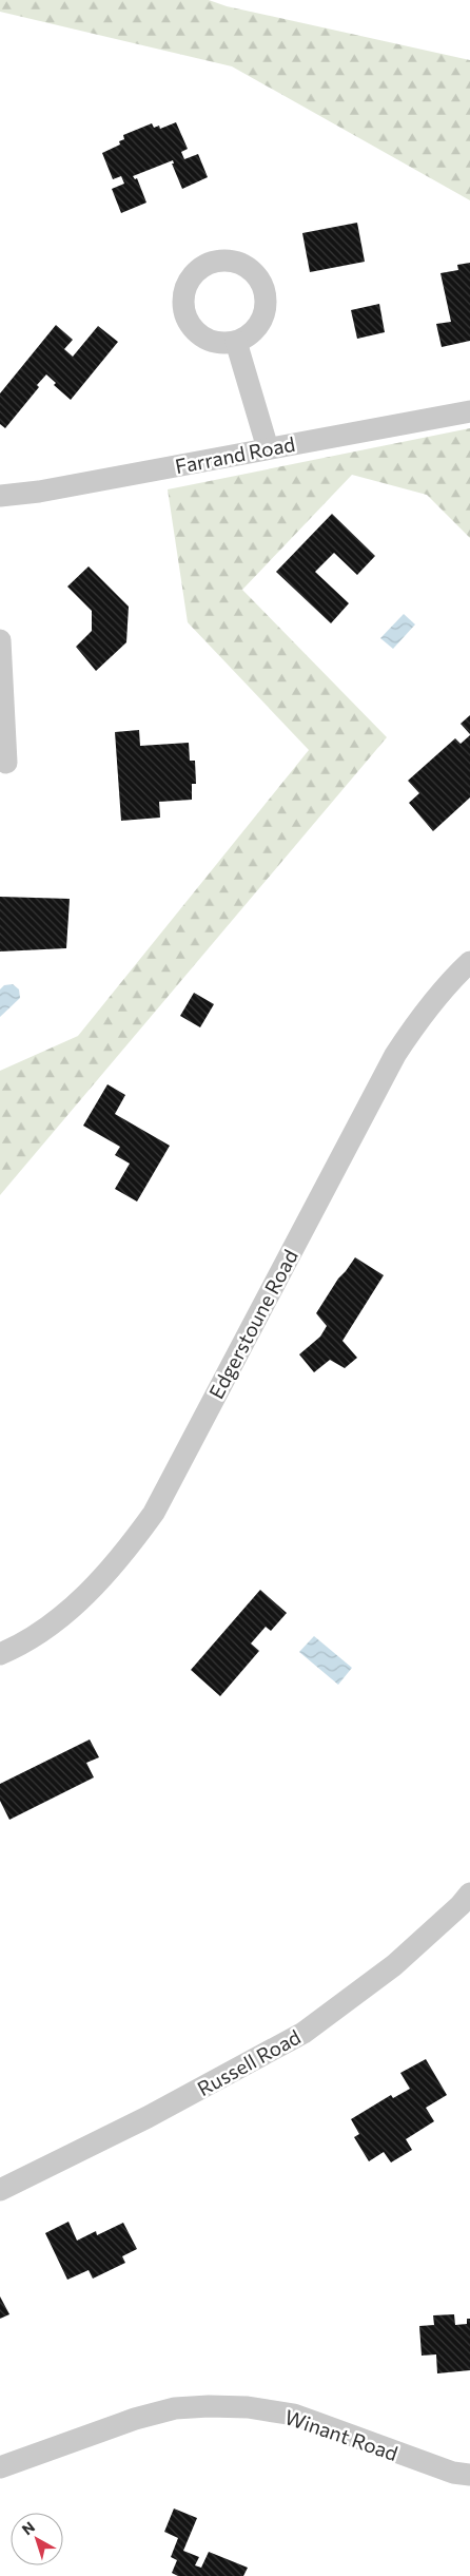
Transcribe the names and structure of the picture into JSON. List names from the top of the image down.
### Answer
{
  "streets": {
    "street": [
      "Farrand Road",
      "Edgerstoune Road",
      "Russell Road",
      "Winant Road"
    ]
  },
  "north": "top left"
}
